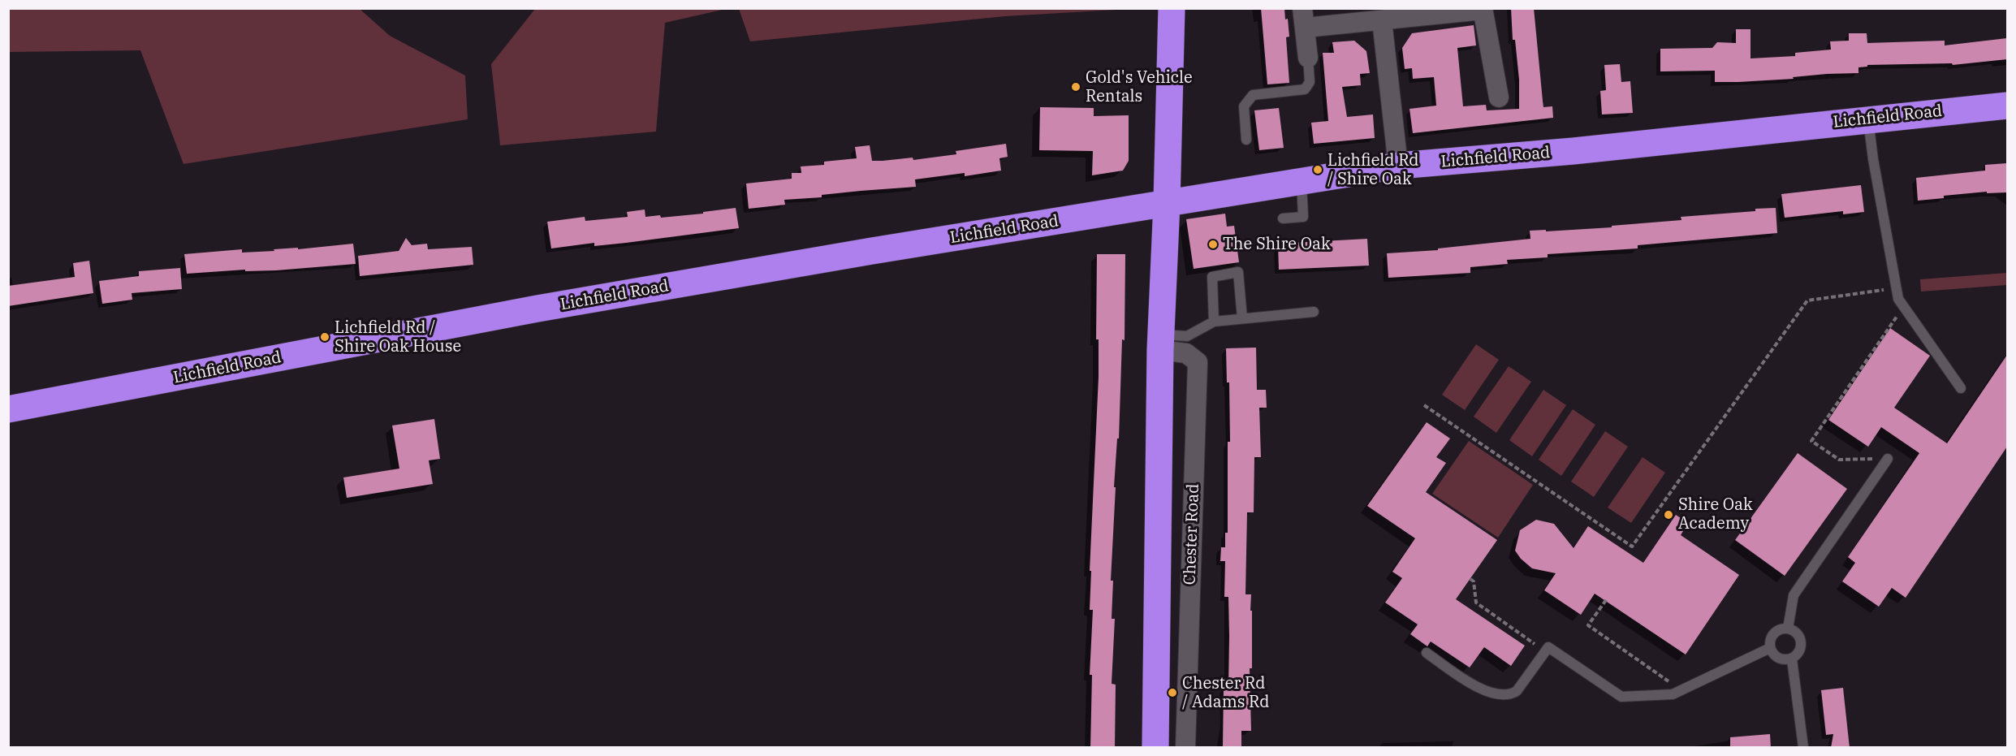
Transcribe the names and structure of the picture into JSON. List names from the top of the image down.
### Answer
{
  "streets": {
    "highway": ["Lichfield Road", "Chester Road"]
  },
  "crossings": [
    ["Lichfield Road", "Chester Road"]
  ],
  "places": [
    "Gold's Vehicle Rentals",
    "Lichfield Rd / Shire Oak",
    "The Shire Oak",
    "Lichfield Rd / Shire Oak House",
    "Shire Oak Academy",
    "Chester Rd / Adams Rd"
  ]
}
